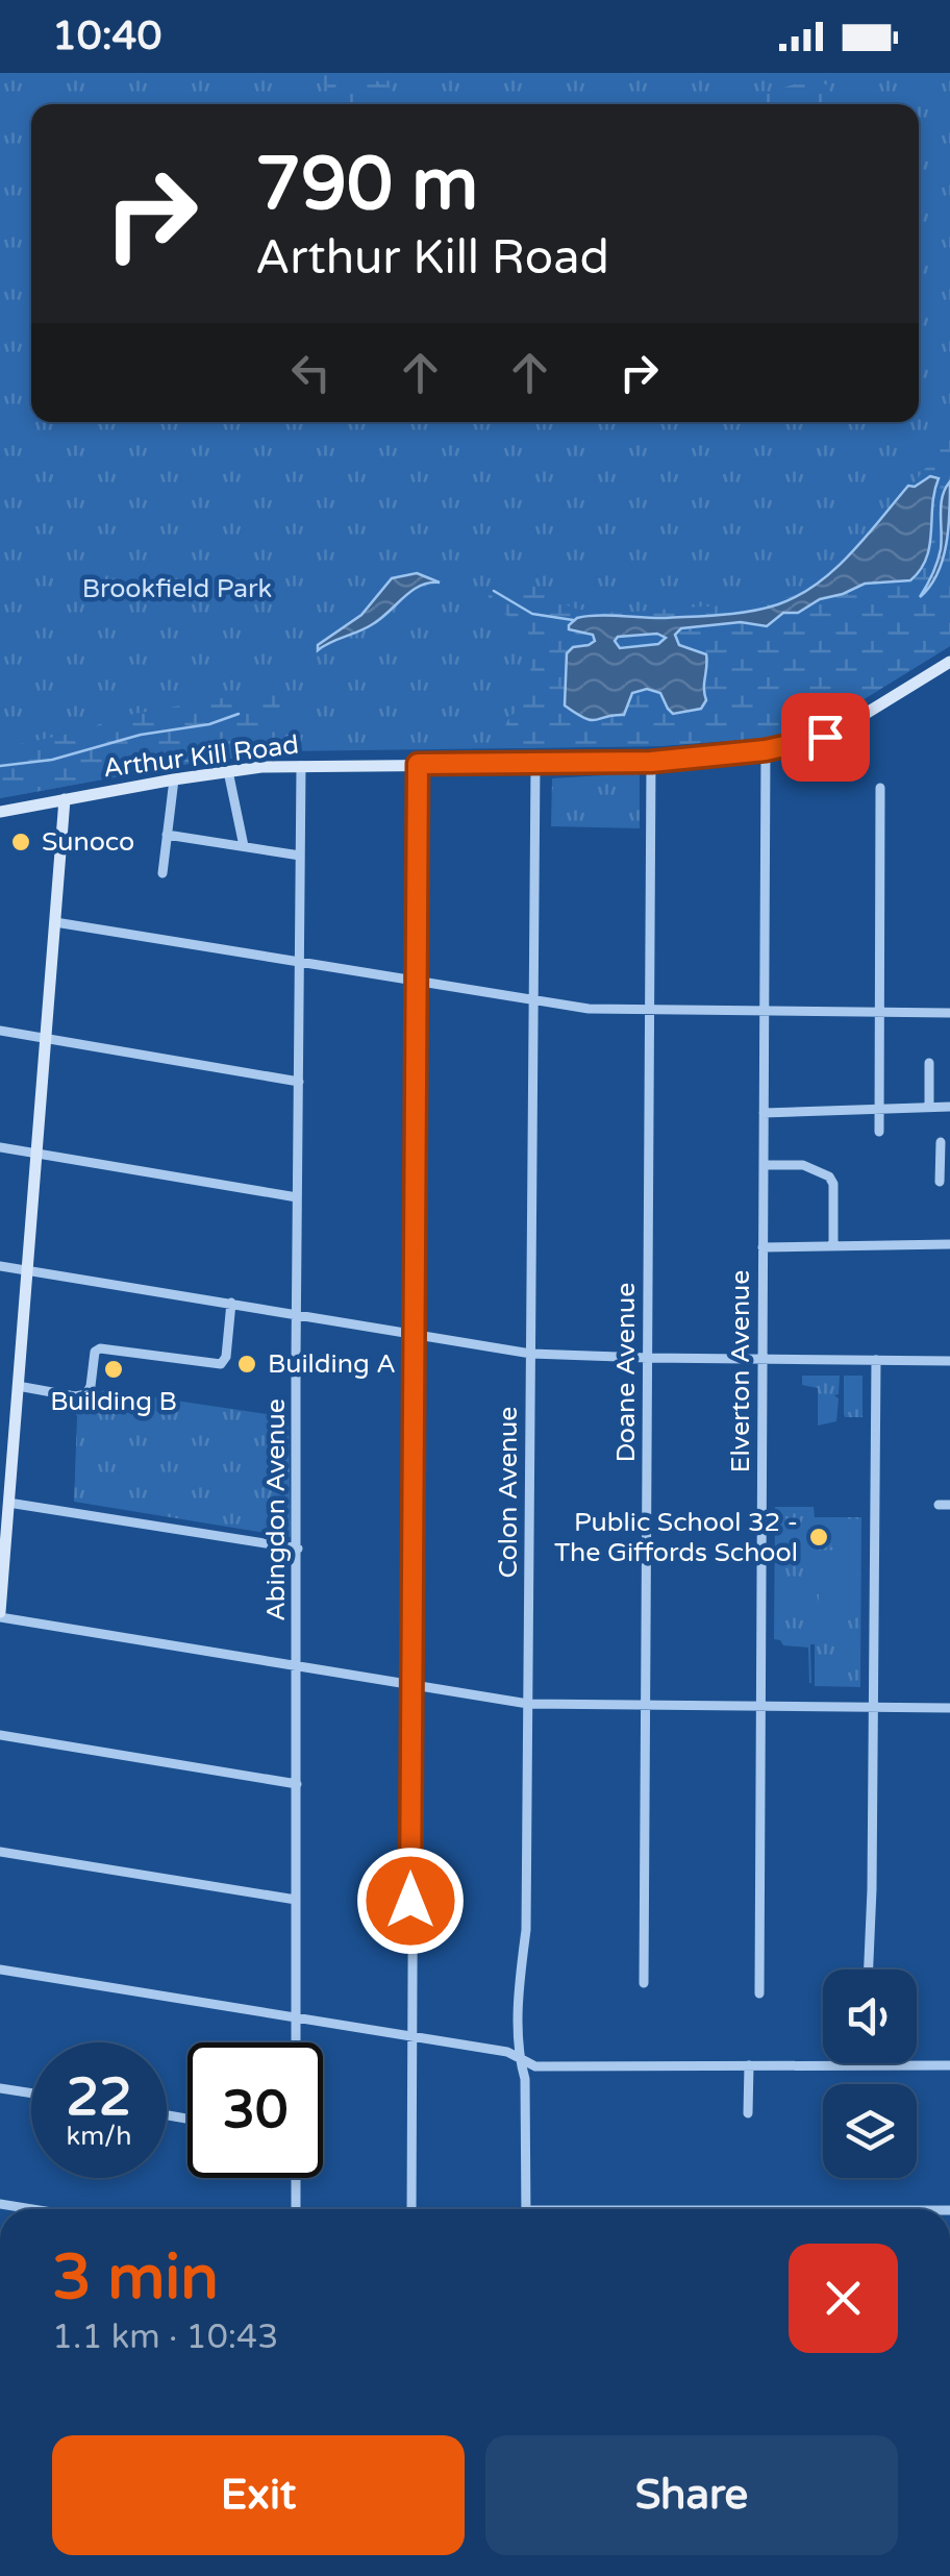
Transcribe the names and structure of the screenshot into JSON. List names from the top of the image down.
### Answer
{
  "streets": {
    "street": [
      "Arthur Kill Road",
      "Elverton Avenue",
      "Doane Avenue",
      "Colon Avenue",
      "Abingdon Avenue"
    ]
  },
  "crossings": [
    ["Arthur Kill Road", "Elverton Avenue"],
    ["Arthur Kill Road", "Doane Avenue"],
    ["Arthur Kill Road", "Colon Avenue"],
    ["Arthur Kill Road", "Abingdon Avenue"]
  ],
  "parks": ["Brookfield Park"],
  "places": [
    "Sunoco",
    "Building A",
    "Building B",
    "Public School 32 - The Giffords School"
  ],
  "page": {
    "status": "10:40",
    "turn": ["790 m", "Arthur Kill Road"],
    "speed": "22 km/h",
    "limit": "30",
    "heading": ["3 min", "1.1 km · 10:43"],
    "buttons": ["Exit", "Share"]
  }
}
